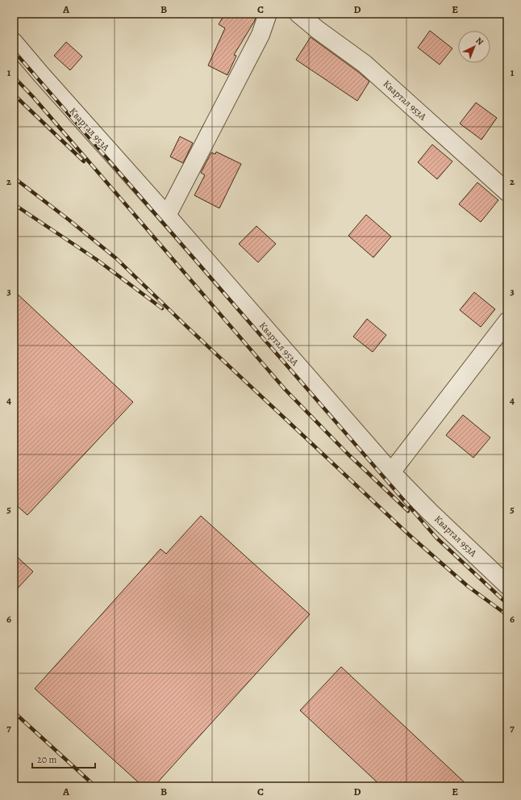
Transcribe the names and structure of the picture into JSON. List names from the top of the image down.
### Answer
{
  "streets": {
    "street": ["Квартал 953А"]
  },
  "scale_bar": "20 m",
  "north": "top right",
  "grid": {
    "columns": [
      "A",
      "B",
      "C",
      "D",
      "E"
    ],
    "rows": [
      "1",
      "2",
      "3",
      "4",
      "5",
      "6",
      "7"
    ]
  }
}
